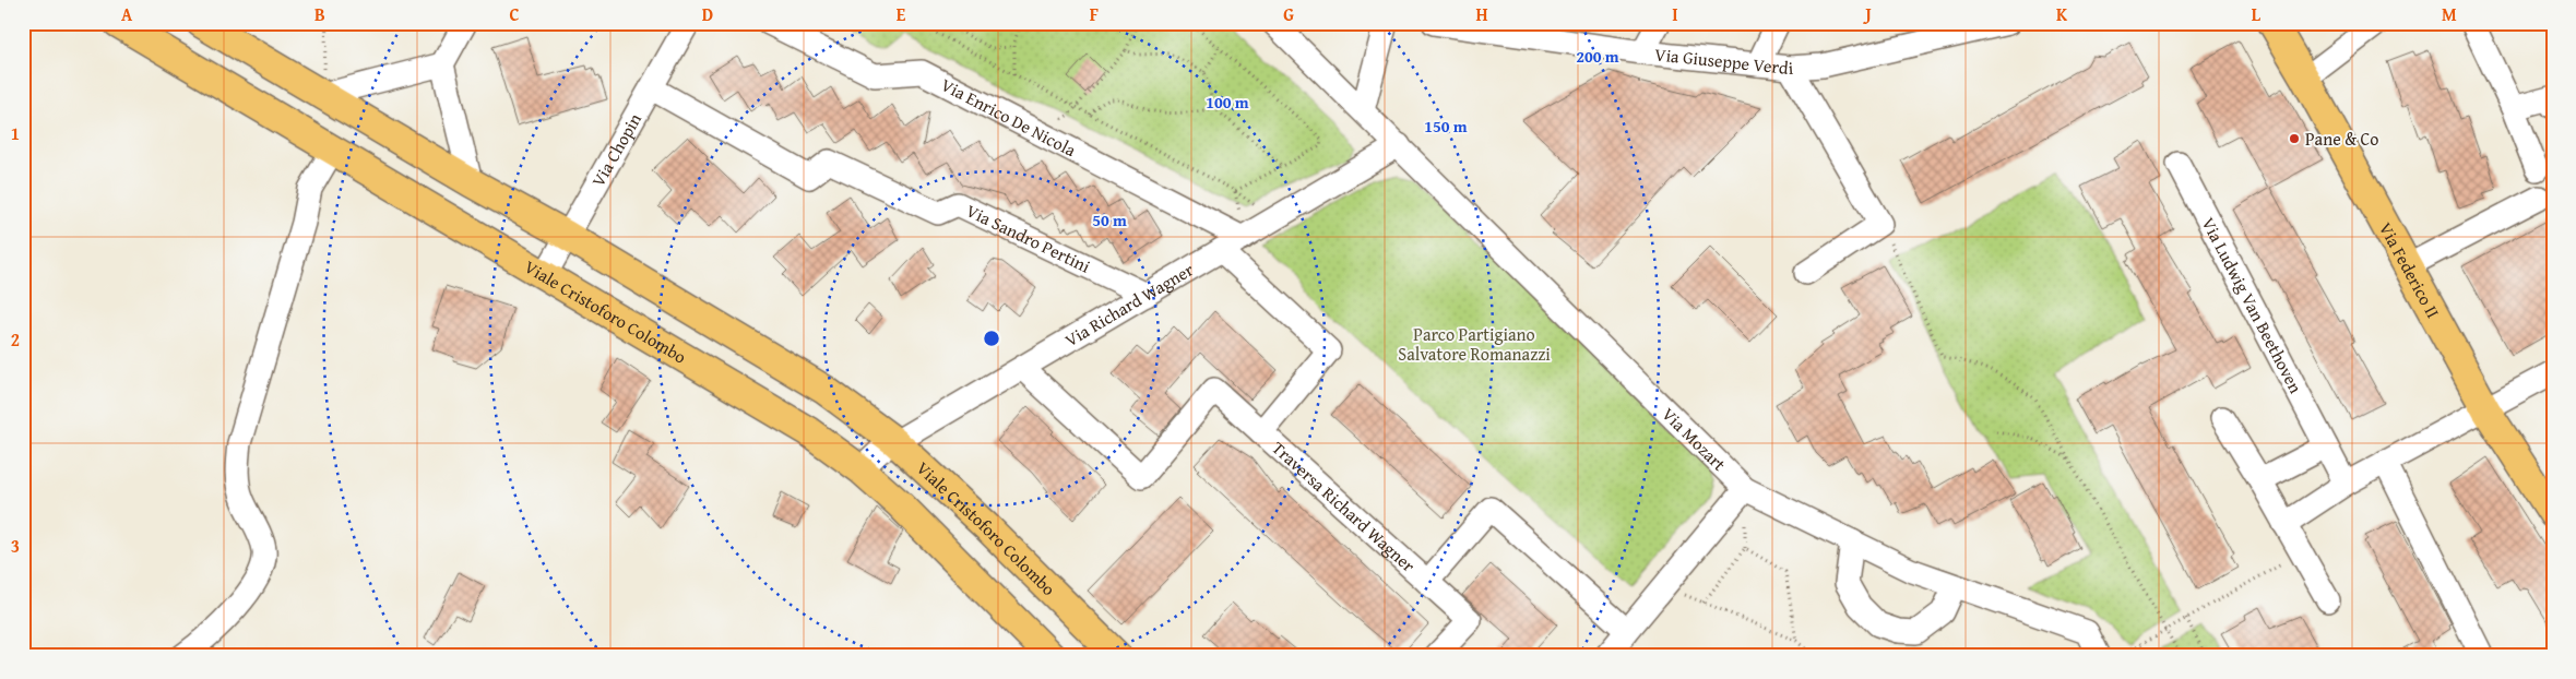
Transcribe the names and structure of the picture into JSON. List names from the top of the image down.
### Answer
{
  "streets": {
    "main road": ["Via Federico II", "Viale Cristoforo Colombo"],
    "street": [
      "Via Giuseppe Verdi",
      "Via Enrico De Nicola",
      "Via Chopin",
      "Via Sandro Pertini",
      "Via Ludwig Van Beethoven",
      "Via Richard Wagner",
      "Via Mozart",
      "Traversa Richard Wagner"
    ]
  },
  "crossings": [
    ["Via Enrico De Nicola", "Via Richard Wagner"],
    ["Via Chopin", "Via Sandro Pertini"],
    ["Via Chopin", "Viale Cristoforo Colombo"],
    ["Via Sandro Pertini", "Via Richard Wagner"],
    ["Via Richard Wagner", "Viale Cristoforo Colombo"],
    ["Via Richard Wagner", "Via Mozart"],
    ["Via Richard Wagner", "Traversa Richard Wagner"]
  ],
  "parks": ["Parco Partigiano Salvatore Romanazzi"],
  "places": ["Pane & Co"],
  "grid": {
    "columns": [
      "A",
      "B",
      "C",
      "D",
      "E",
      "F",
      "G",
      "H",
      "I",
      "J",
      "K",
      "L",
      "M"
    ],
    "rows": ["1", "2", "3"]
  },
  "rings": [
    "200 m",
    "100 m",
    "150 m",
    "50 m"
  ]
}
